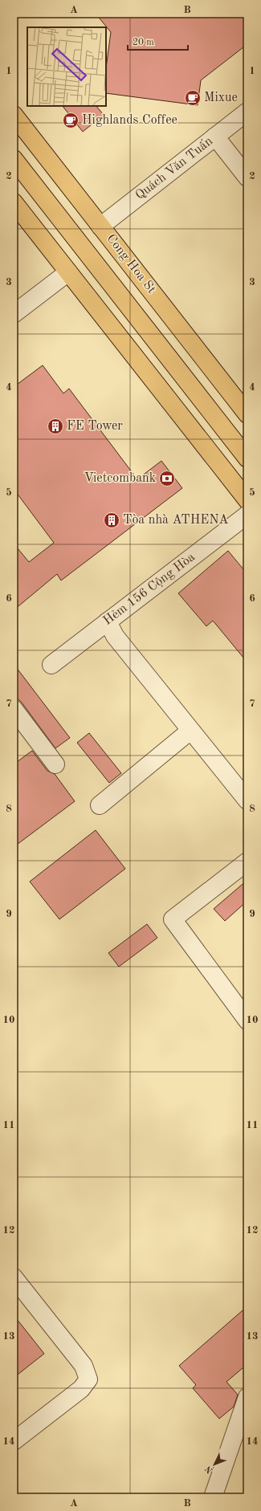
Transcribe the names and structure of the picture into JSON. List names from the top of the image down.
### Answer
{
  "streets": {
    "main road": ["Cong Hoa St"],
    "street": ["Quách Văn Tuấn", "Hẻm 156 Cộng Hòa"]
  },
  "crossings": [
    ["Quách Văn Tuấn", "Cong Hoa St"]
  ],
  "places": {
    "cafe": ["Mixue", "Highlands Coffee"],
    "building": ["FE Tower", "Tòa nhà ATHENA"],
    "bank": ["Vietcombank"]
  },
  "scale_bar": "20 m",
  "north": "bottom left",
  "grid": {
    "columns": ["A", "B"],
    "rows": [
      "1",
      "2",
      "3",
      "4",
      "5",
      "6",
      "7",
      "8",
      "9",
      "10",
      "11",
      "12",
      "13",
      "14"
    ]
  }
}
